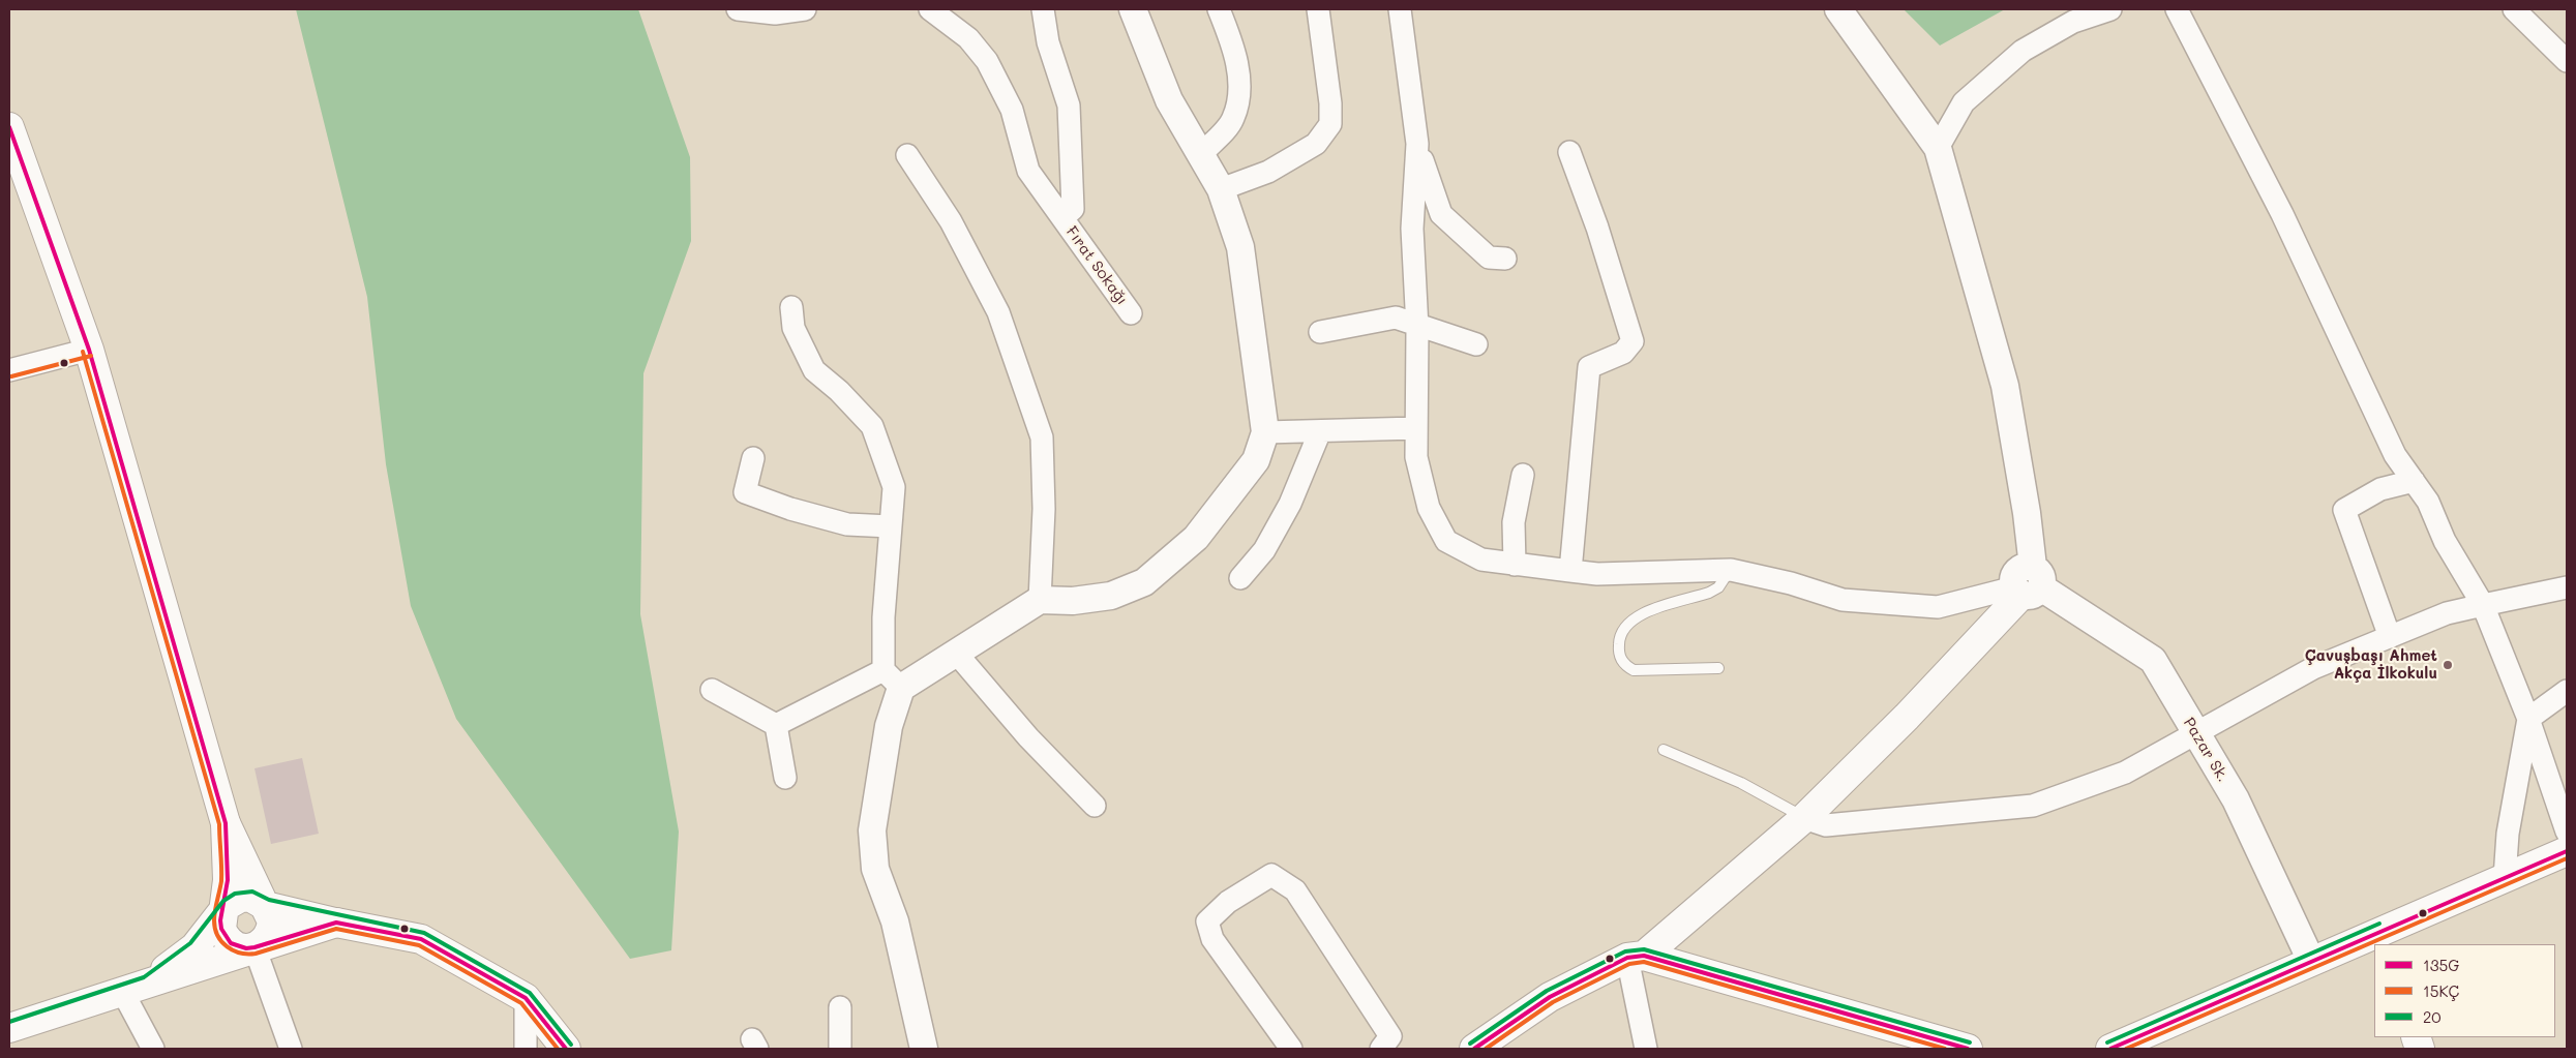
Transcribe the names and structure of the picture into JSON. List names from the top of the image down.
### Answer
{
  "streets": {
    "street": ["Fırat Sokağı", "Pazar Sk."]
  },
  "places": ["Çavuşbaşı Ahmet Akça İlkokulu"],
  "lines": ["transit line 135G", "transit line 15KÇ", "transit line 20"],
  "legend": ["135G", "15KÇ", "20"]
}
